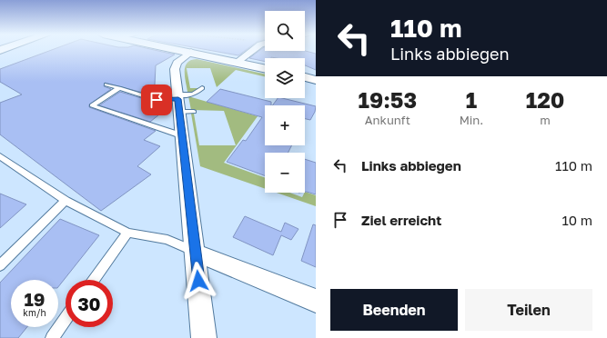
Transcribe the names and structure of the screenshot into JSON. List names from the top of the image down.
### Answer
{
  "page": {
    "turn": ["110 m", "Links abbiegen"],
    "map_buttons": ["+", "−"],
    "eta": [
      "19:53",
      "Ankunft",
      "1",
      "Min.",
      "120",
      "m"
    ],
    "list": [
      {
        "name": "Links abbiegen",
        "value": "110 m"
      },
      {
        "name": "Ziel erreicht",
        "value": "10 m"
      }
    ],
    "speed": "19 km/h",
    "limit": "30",
    "buttons": ["Beenden", "Teilen"]
  }
}
